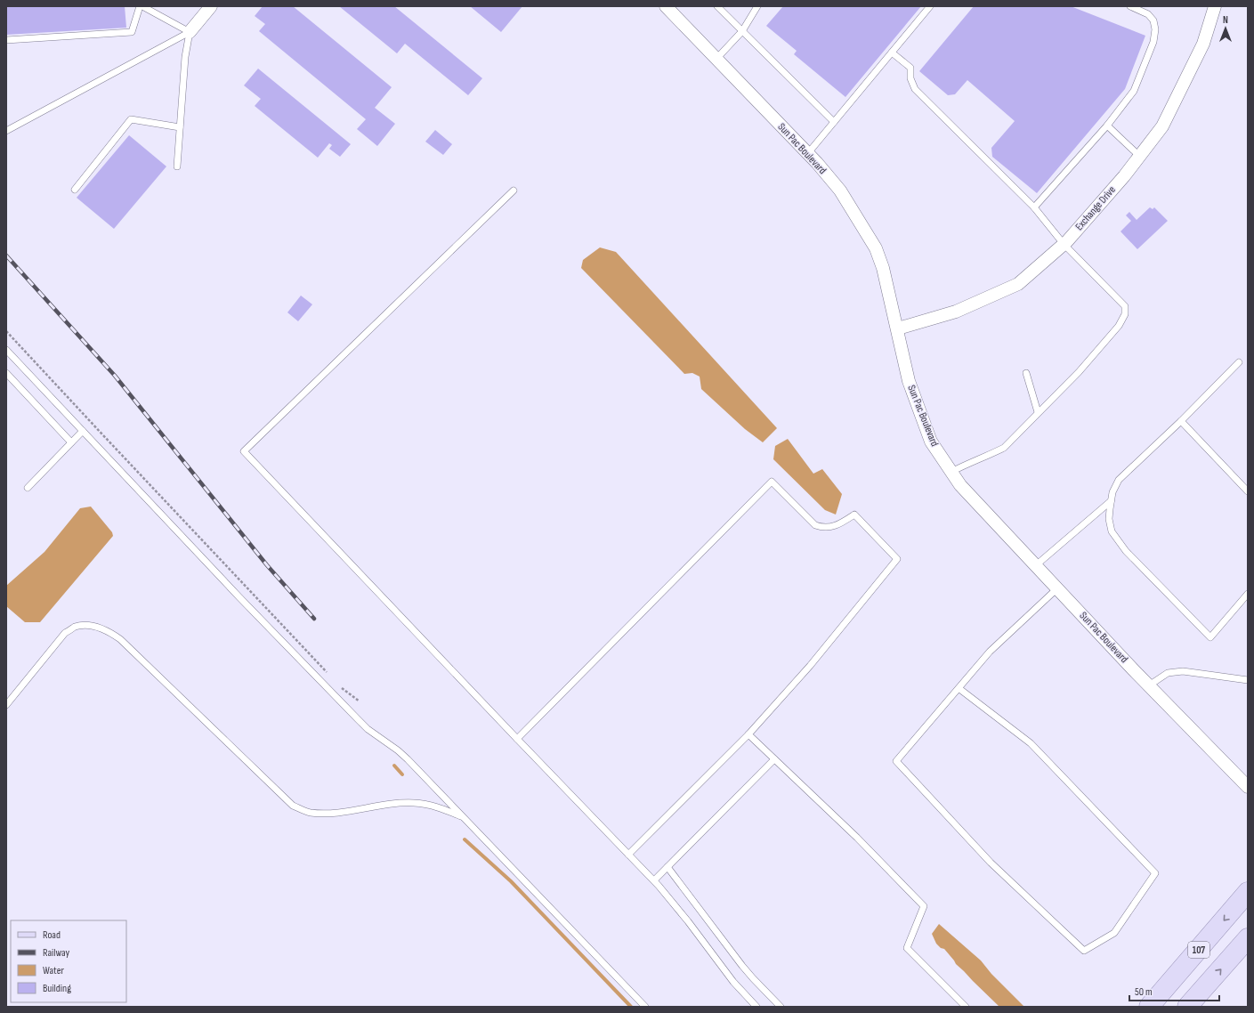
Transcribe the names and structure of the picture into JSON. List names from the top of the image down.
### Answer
{
  "streets": {
    "main road": ["107"],
    "street": ["Sun Pac Boulevard", "Exchange Drive"]
  },
  "crossings": [
    ["Sun Pac Boulevard", "Exchange Drive"]
  ],
  "legend": [
    "Road",
    "Railway",
    "Water",
    "Building"
  ],
  "scale_bar": "50 m",
  "north": "top"
}
